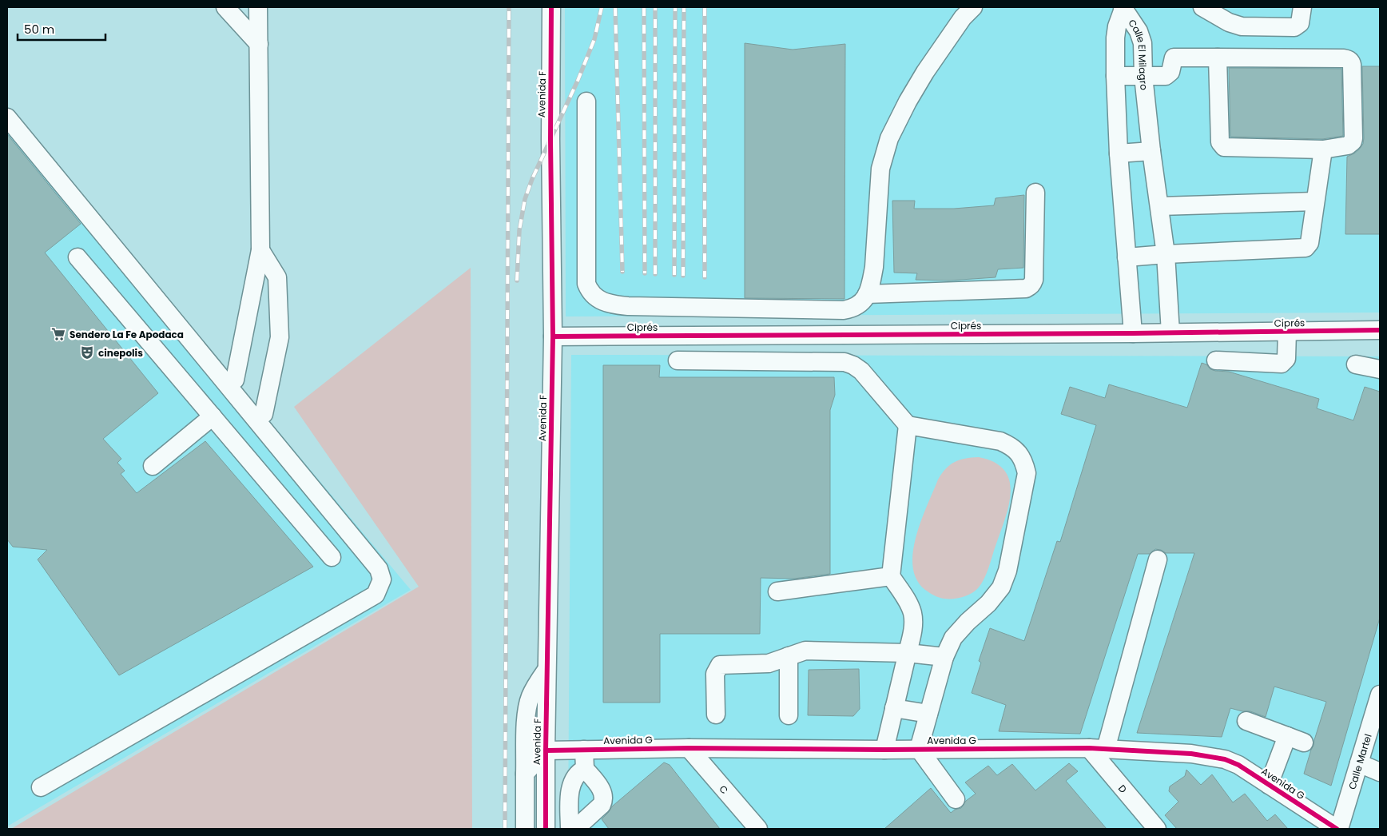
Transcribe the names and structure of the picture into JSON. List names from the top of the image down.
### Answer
{
  "streets": {
    "street": [
      "Calle El Milagro",
      "Avenida F",
      "Ciprés",
      "Avenida G",
      "Calle Martel",
      "C",
      "D"
    ]
  },
  "crossings": [
    ["Calle El Milagro", "Ciprés"],
    ["Avenida F", "Ciprés"],
    ["Avenida F", "Avenida G"],
    ["Avenida G", "Calle Martel"],
    ["Avenida G", "C"],
    ["Avenida G", "D"]
  ],
  "places": {
    "supermarket": ["Sendero La Fe Apodaca"],
    "theatre": ["cinepolis"]
  },
  "scale_bar": "50 m"
}
